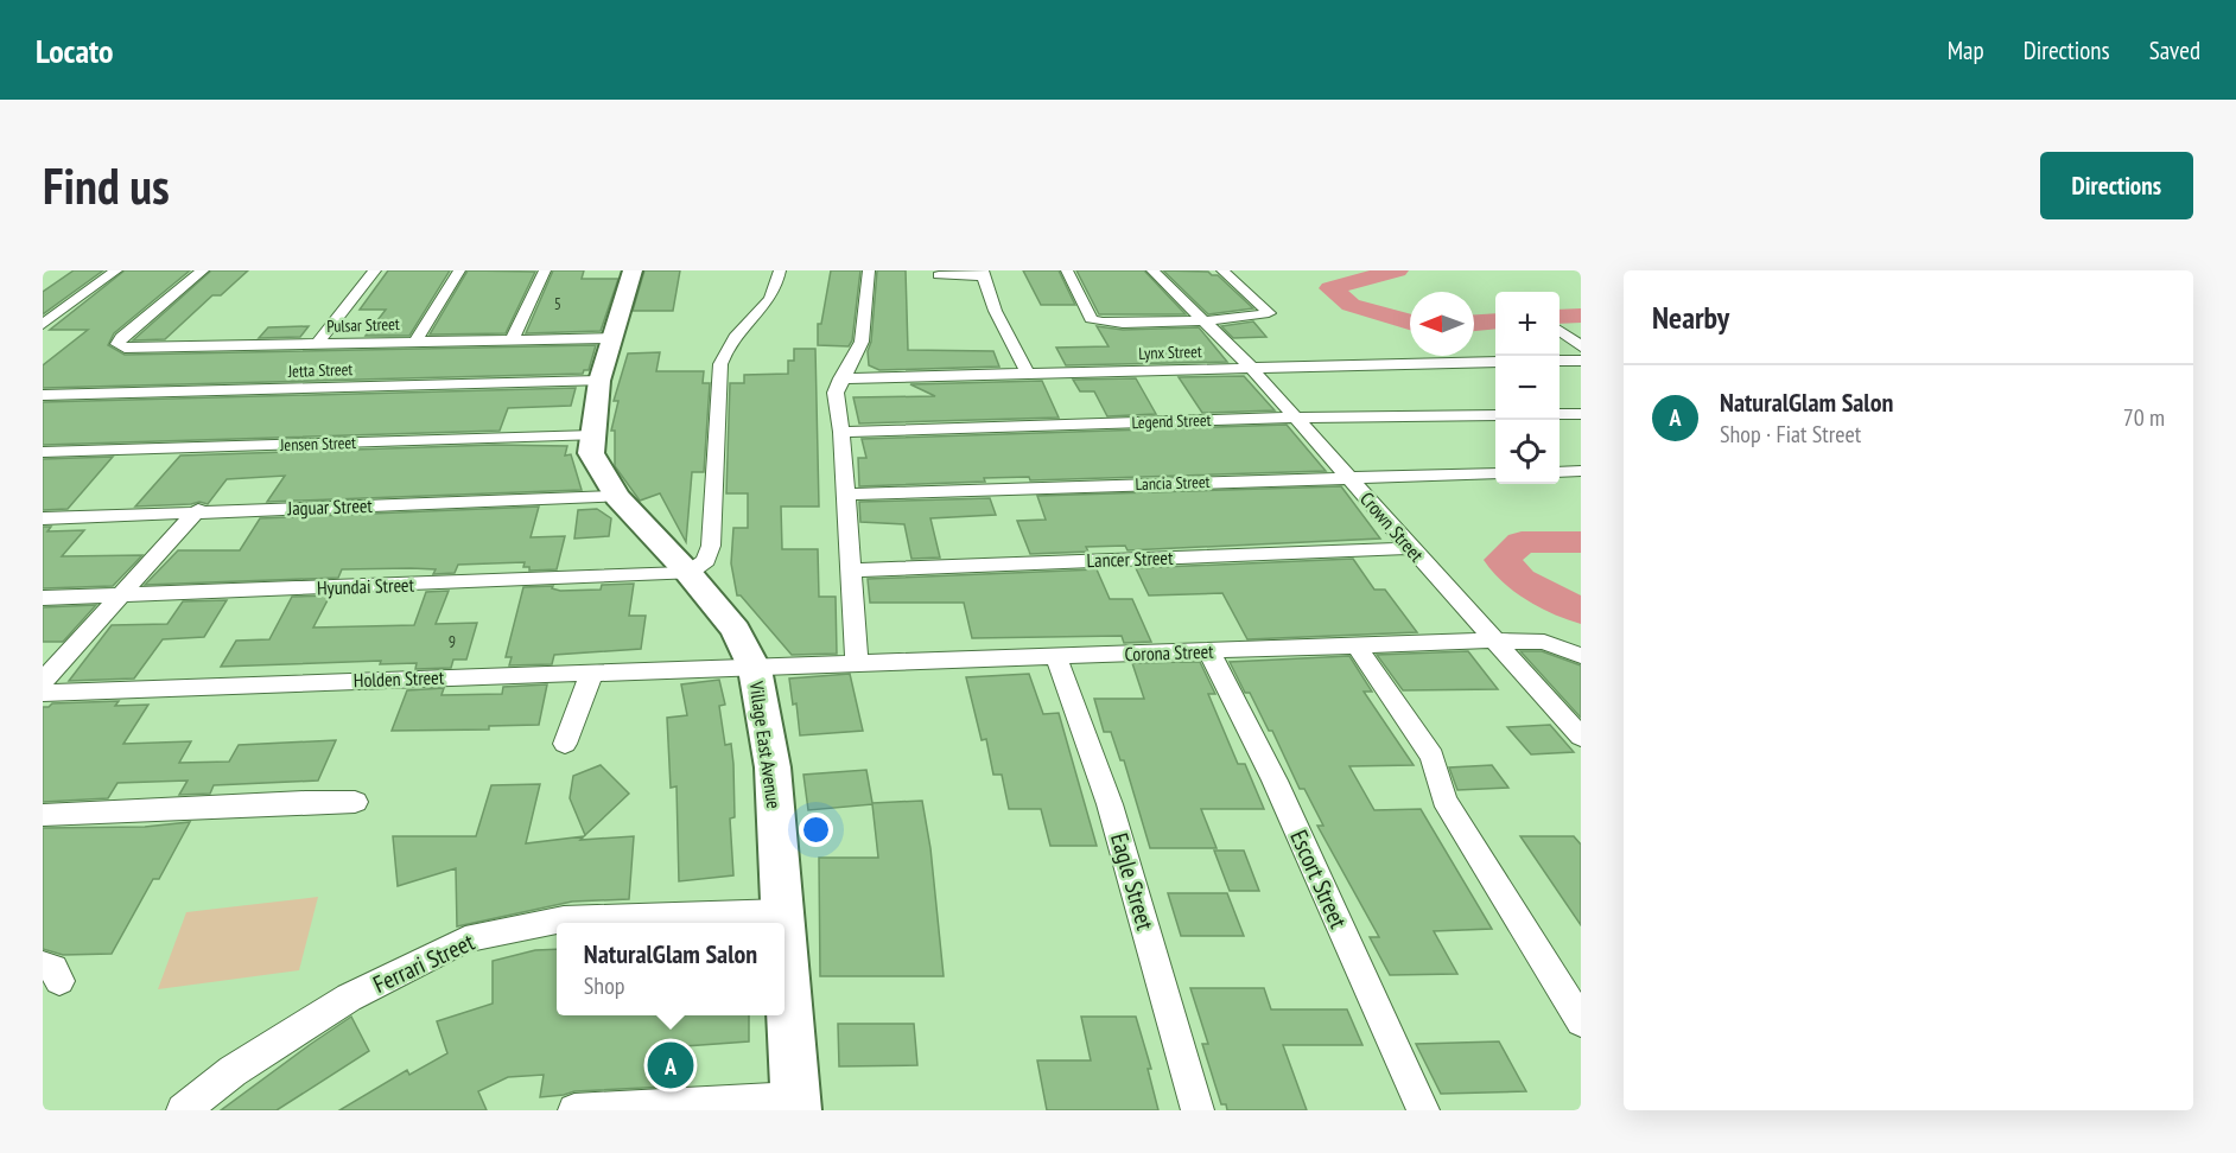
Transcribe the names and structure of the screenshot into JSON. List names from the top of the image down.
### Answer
{
  "streets": {
    "street": [
      "Pulsar Street",
      "Lynx Street",
      "Jetta Street",
      "Legend Street",
      "Jensen Street",
      "Lancia Street",
      "Jaguar Street",
      "Crown Street",
      "Lancer Street",
      "Hyundai Street",
      "Corona Street",
      "Holden Street",
      "Village East Avenue",
      "Escort Street",
      "Eagle Street",
      "Ferrari Street"
    ]
  },
  "crossings": [
    ["Pulsar Street", "Village East Avenue"],
    ["Lynx Street", "Crown Street"],
    ["Jetta Street", "Village East Avenue"],
    ["Legend Street", "Crown Street"],
    ["Jensen Street", "Village East Avenue"],
    ["Lancia Street", "Crown Street"],
    ["Jaguar Street", "Village East Avenue"],
    ["Crown Street", "Lancer Street"],
    ["Crown Street", "Corona Street"],
    ["Hyundai Street", "Village East Avenue"],
    ["Corona Street", "Holden Street"],
    ["Corona Street", "Village East Avenue"],
    ["Corona Street", "Escort Street"],
    ["Corona Street", "Eagle Street"],
    ["Holden Street", "Village East Avenue"],
    ["Village East Avenue", "Ferrari Street"]
  ],
  "house_numbers": ["5", "9"],
  "north": "left",
  "page": {
    "header": "Locato",
    "nav": ["Map", "Directions", "Saved"],
    "buttons": "Directions",
    "title": "Find us",
    "heading": "Nearby",
    "map_buttons": ["+", "−"],
    "list": [
      {
        "mark": "A",
        "name": "NaturalGlam Salon",
        "note": "Shop · Fiat Street",
        "value": "70 m"
      }
    ],
    "popup": ["NaturalGlam Salon", "Shop"],
    "pins": "A"
  }
}
